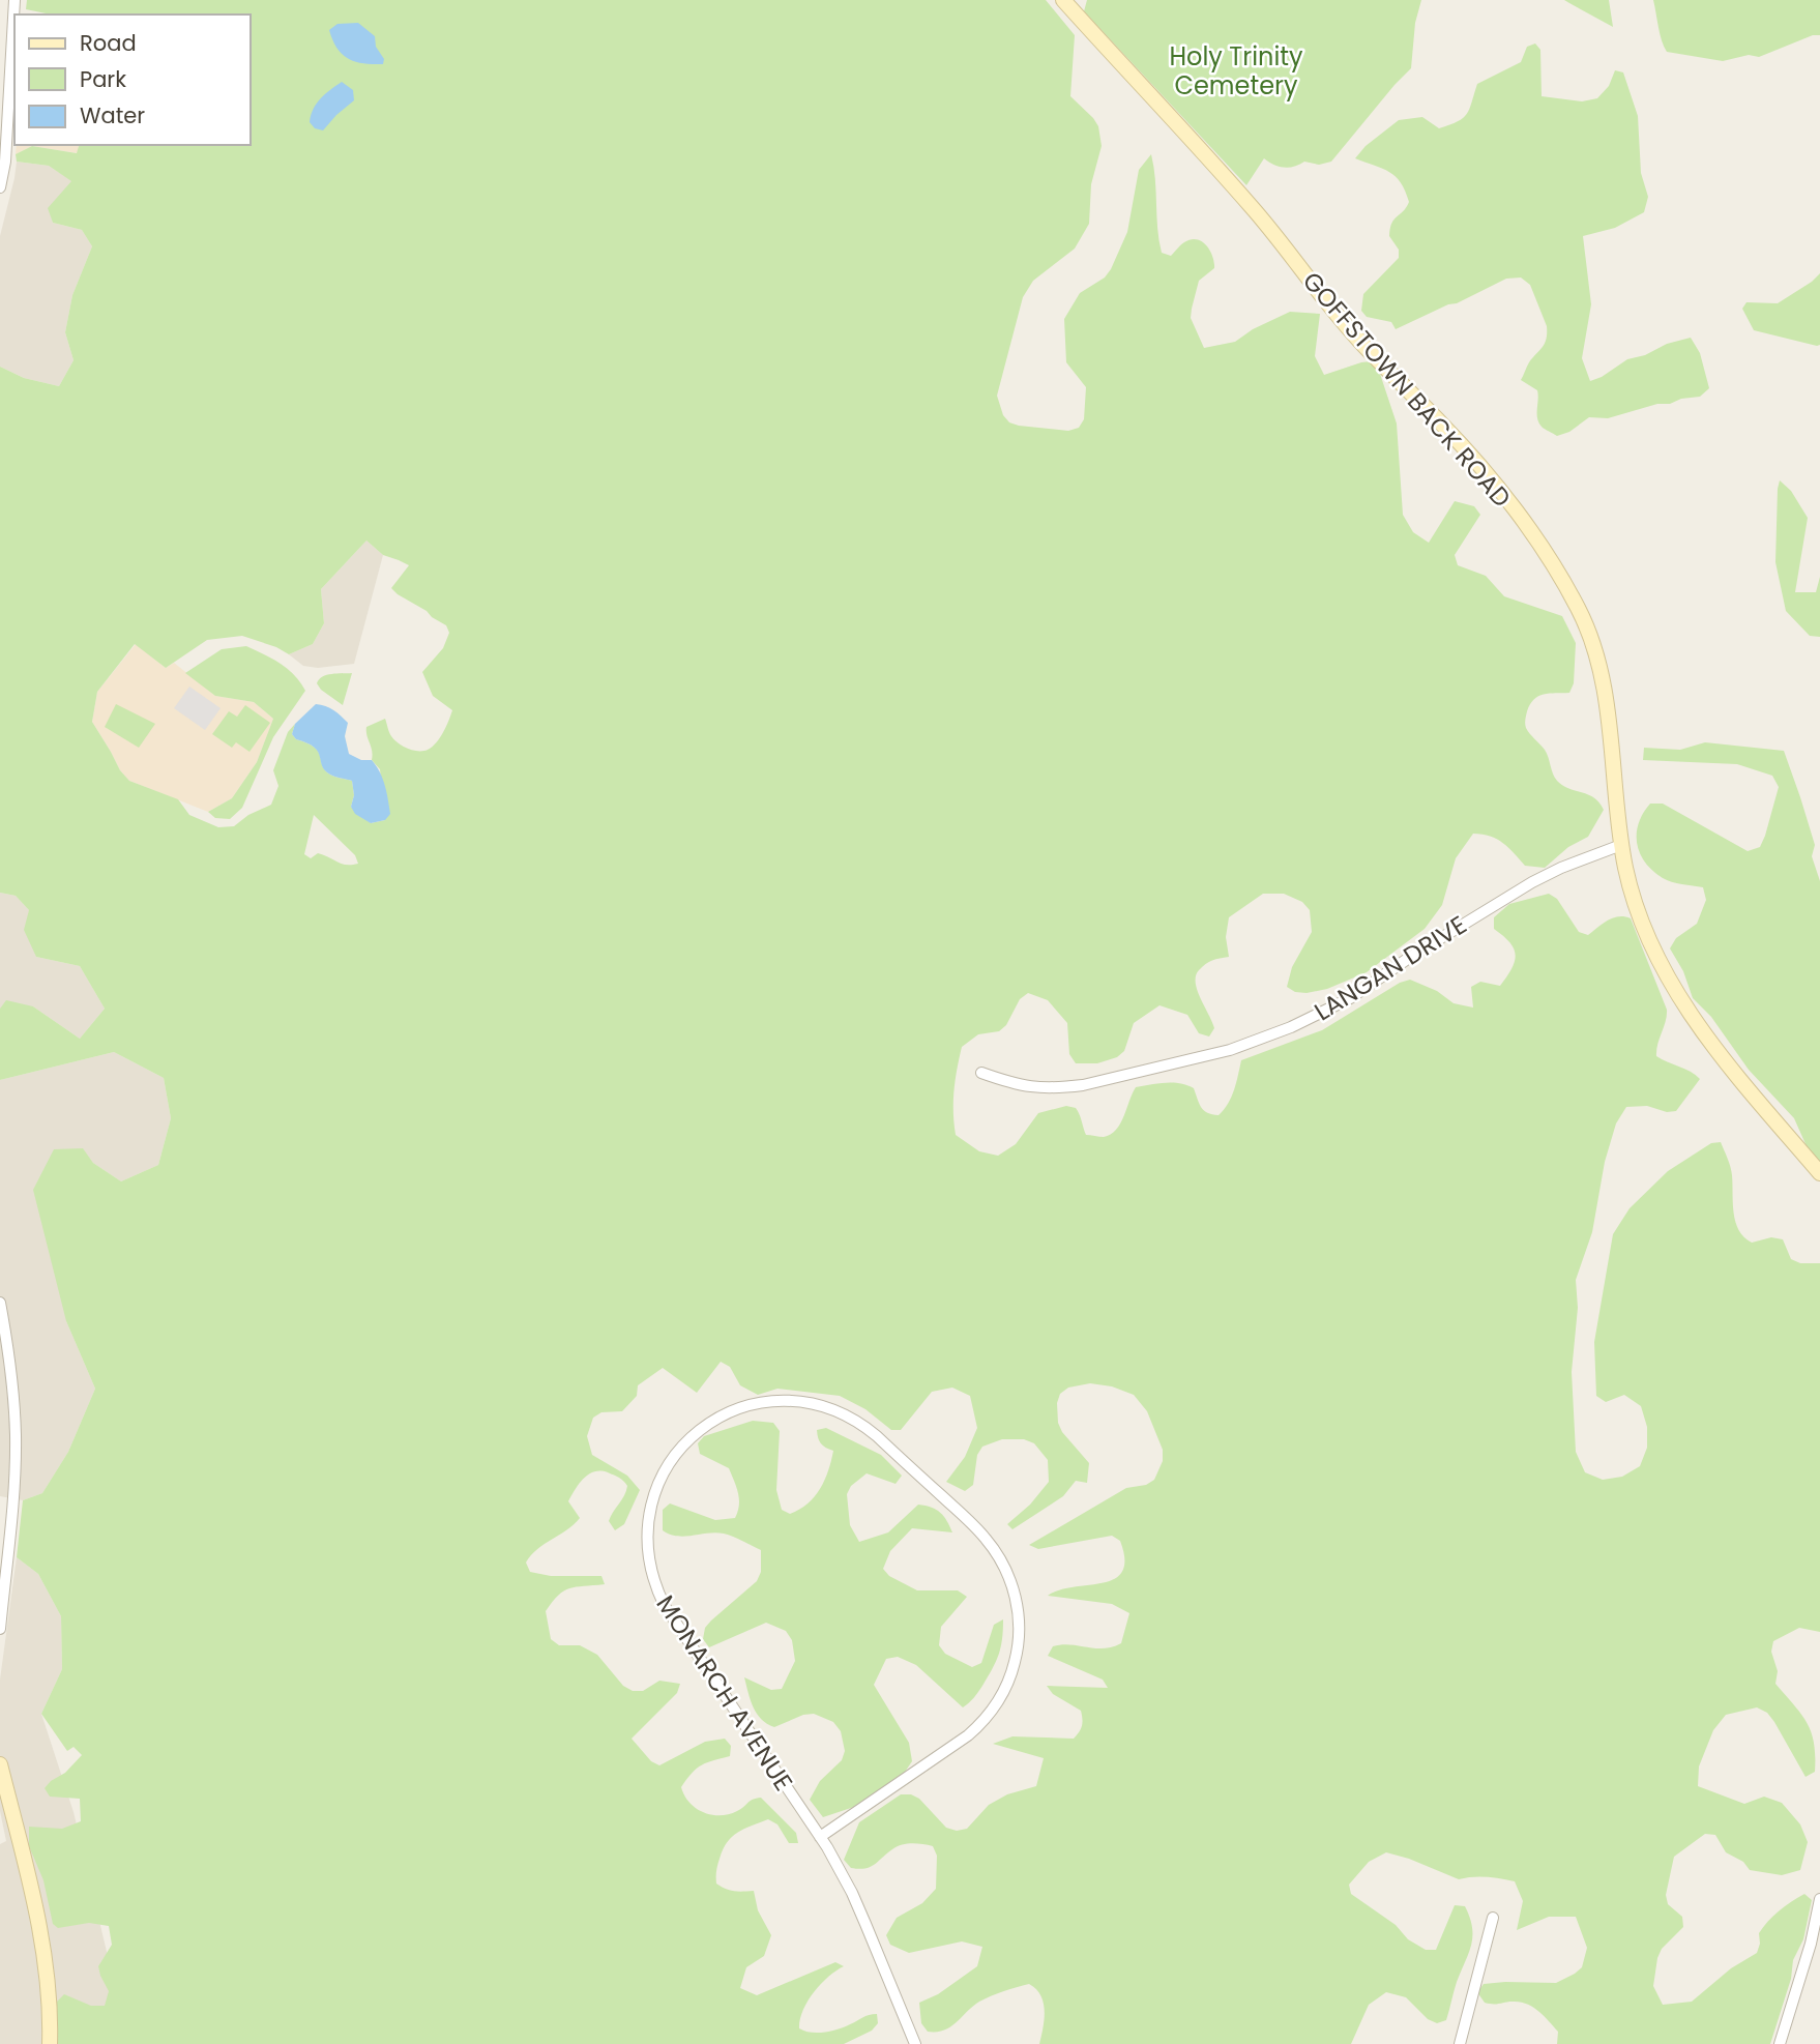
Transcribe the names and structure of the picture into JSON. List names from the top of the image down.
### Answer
{
  "streets": {
    "main road": ["GOFFSTOWN BACK ROAD"],
    "street": ["LANGAN DRIVE", "MONARCH AVENUE"]
  },
  "crossings": [
    ["GOFFSTOWN BACK ROAD", "LANGAN DRIVE"]
  ],
  "parks": ["Holy Trinity Cemetery"],
  "legend": ["Road", "Park", "Water"]
}
